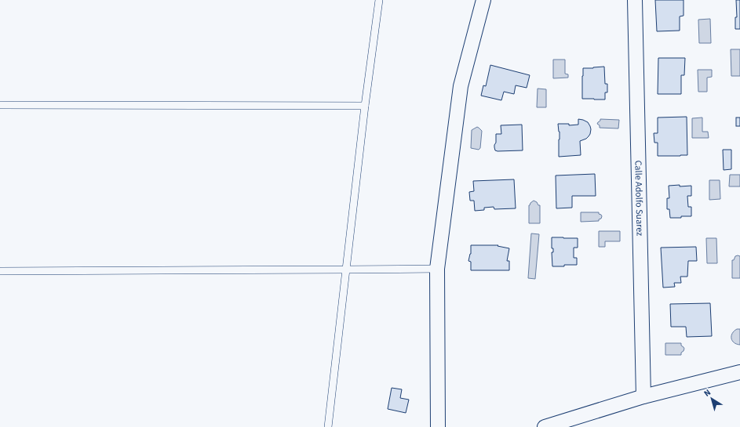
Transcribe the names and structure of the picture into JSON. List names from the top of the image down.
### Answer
{
  "streets": {
    "street": ["Calle Adolfo Suarez"]
  },
  "north": "top left"
}
